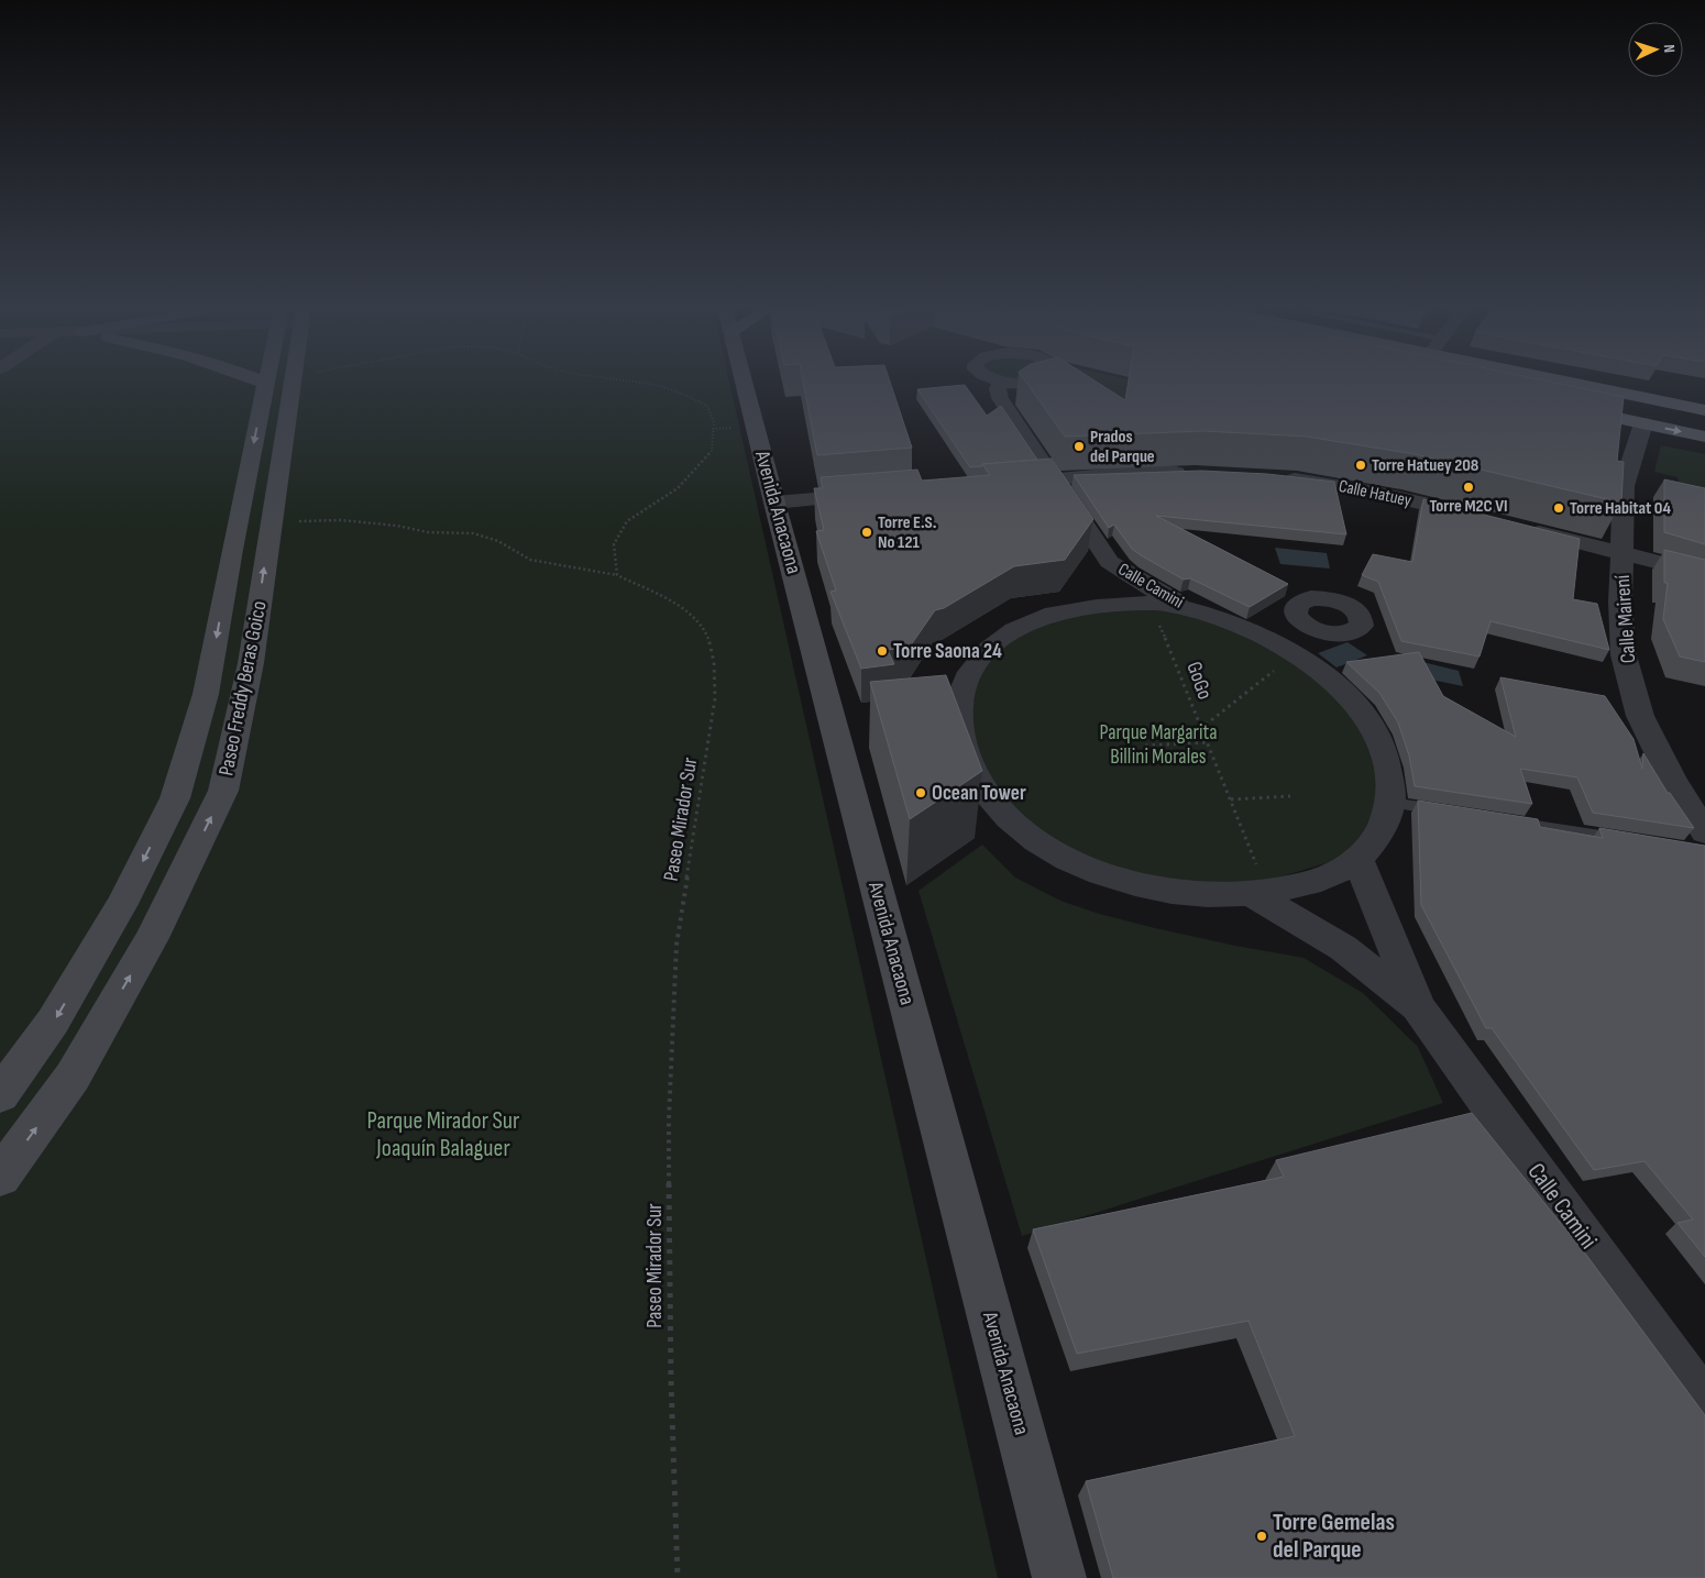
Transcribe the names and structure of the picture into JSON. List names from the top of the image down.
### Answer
{
  "streets": {
    "street": [
      "Calle Hatuey",
      "Avenida Anacaona",
      "Calle Camini",
      "Calle Mairení",
      "Paseo Freddy Beras Goico"
    ],
    "path": ["GoGo", "Paseo Mirador Sur"]
  },
  "crossings": [
    ["Calle Camini", "GoGo"]
  ],
  "parks": ["Parque Margarita Billini Morales", "Parque Mirador Sur Joaquín Balaguer"],
  "places": [
    "Prados del Parque",
    "Torre Hatuey 208",
    "Torre M2C VI",
    "Torre Habitat 04",
    "Torre E.S. No 121",
    "Torre Saona 24",
    "Ocean Tower",
    "Torre Gemelas del Parque"
  ],
  "north": "right"
}
